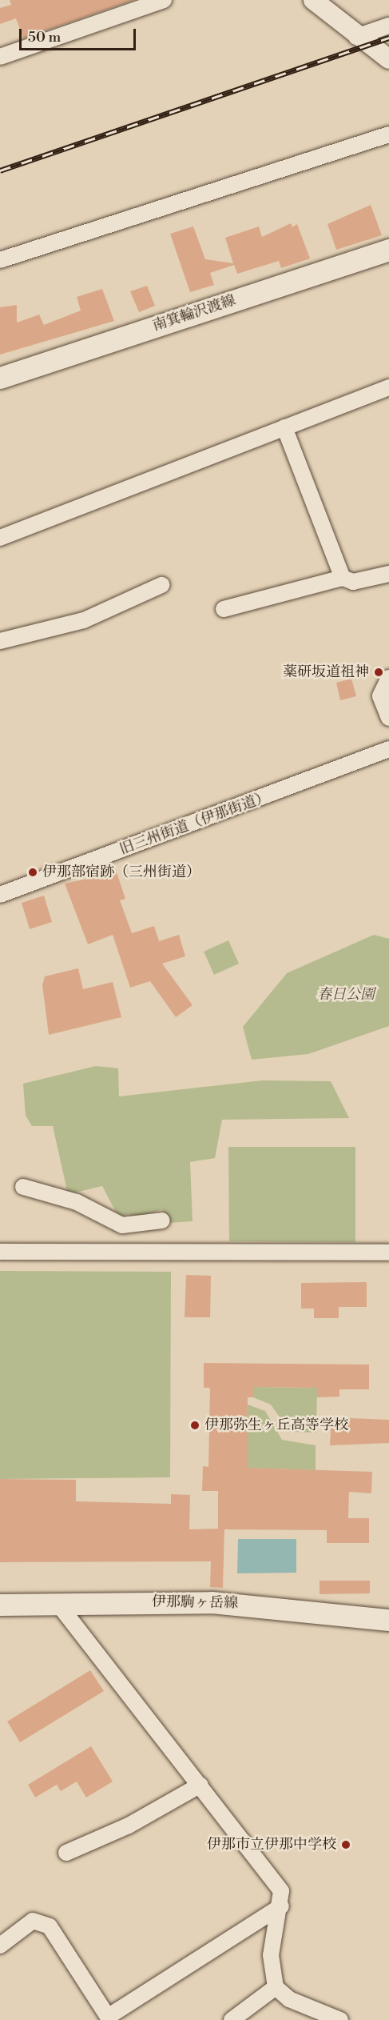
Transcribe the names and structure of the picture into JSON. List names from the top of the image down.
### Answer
{
  "streets": {
    "main road": ["南箕輪沢渡線", "伊那駒ヶ岳線"],
    "street": ["旧三州街道（伊那街道）"]
  },
  "parks": ["春日公園"],
  "places": [
    "薬研坂道祖神",
    "伊那部宿跡（三州街道）",
    "伊那弥生ヶ丘高等学校",
    "伊那市立伊那中学校"
  ],
  "scale_bar": "50 m"
}
